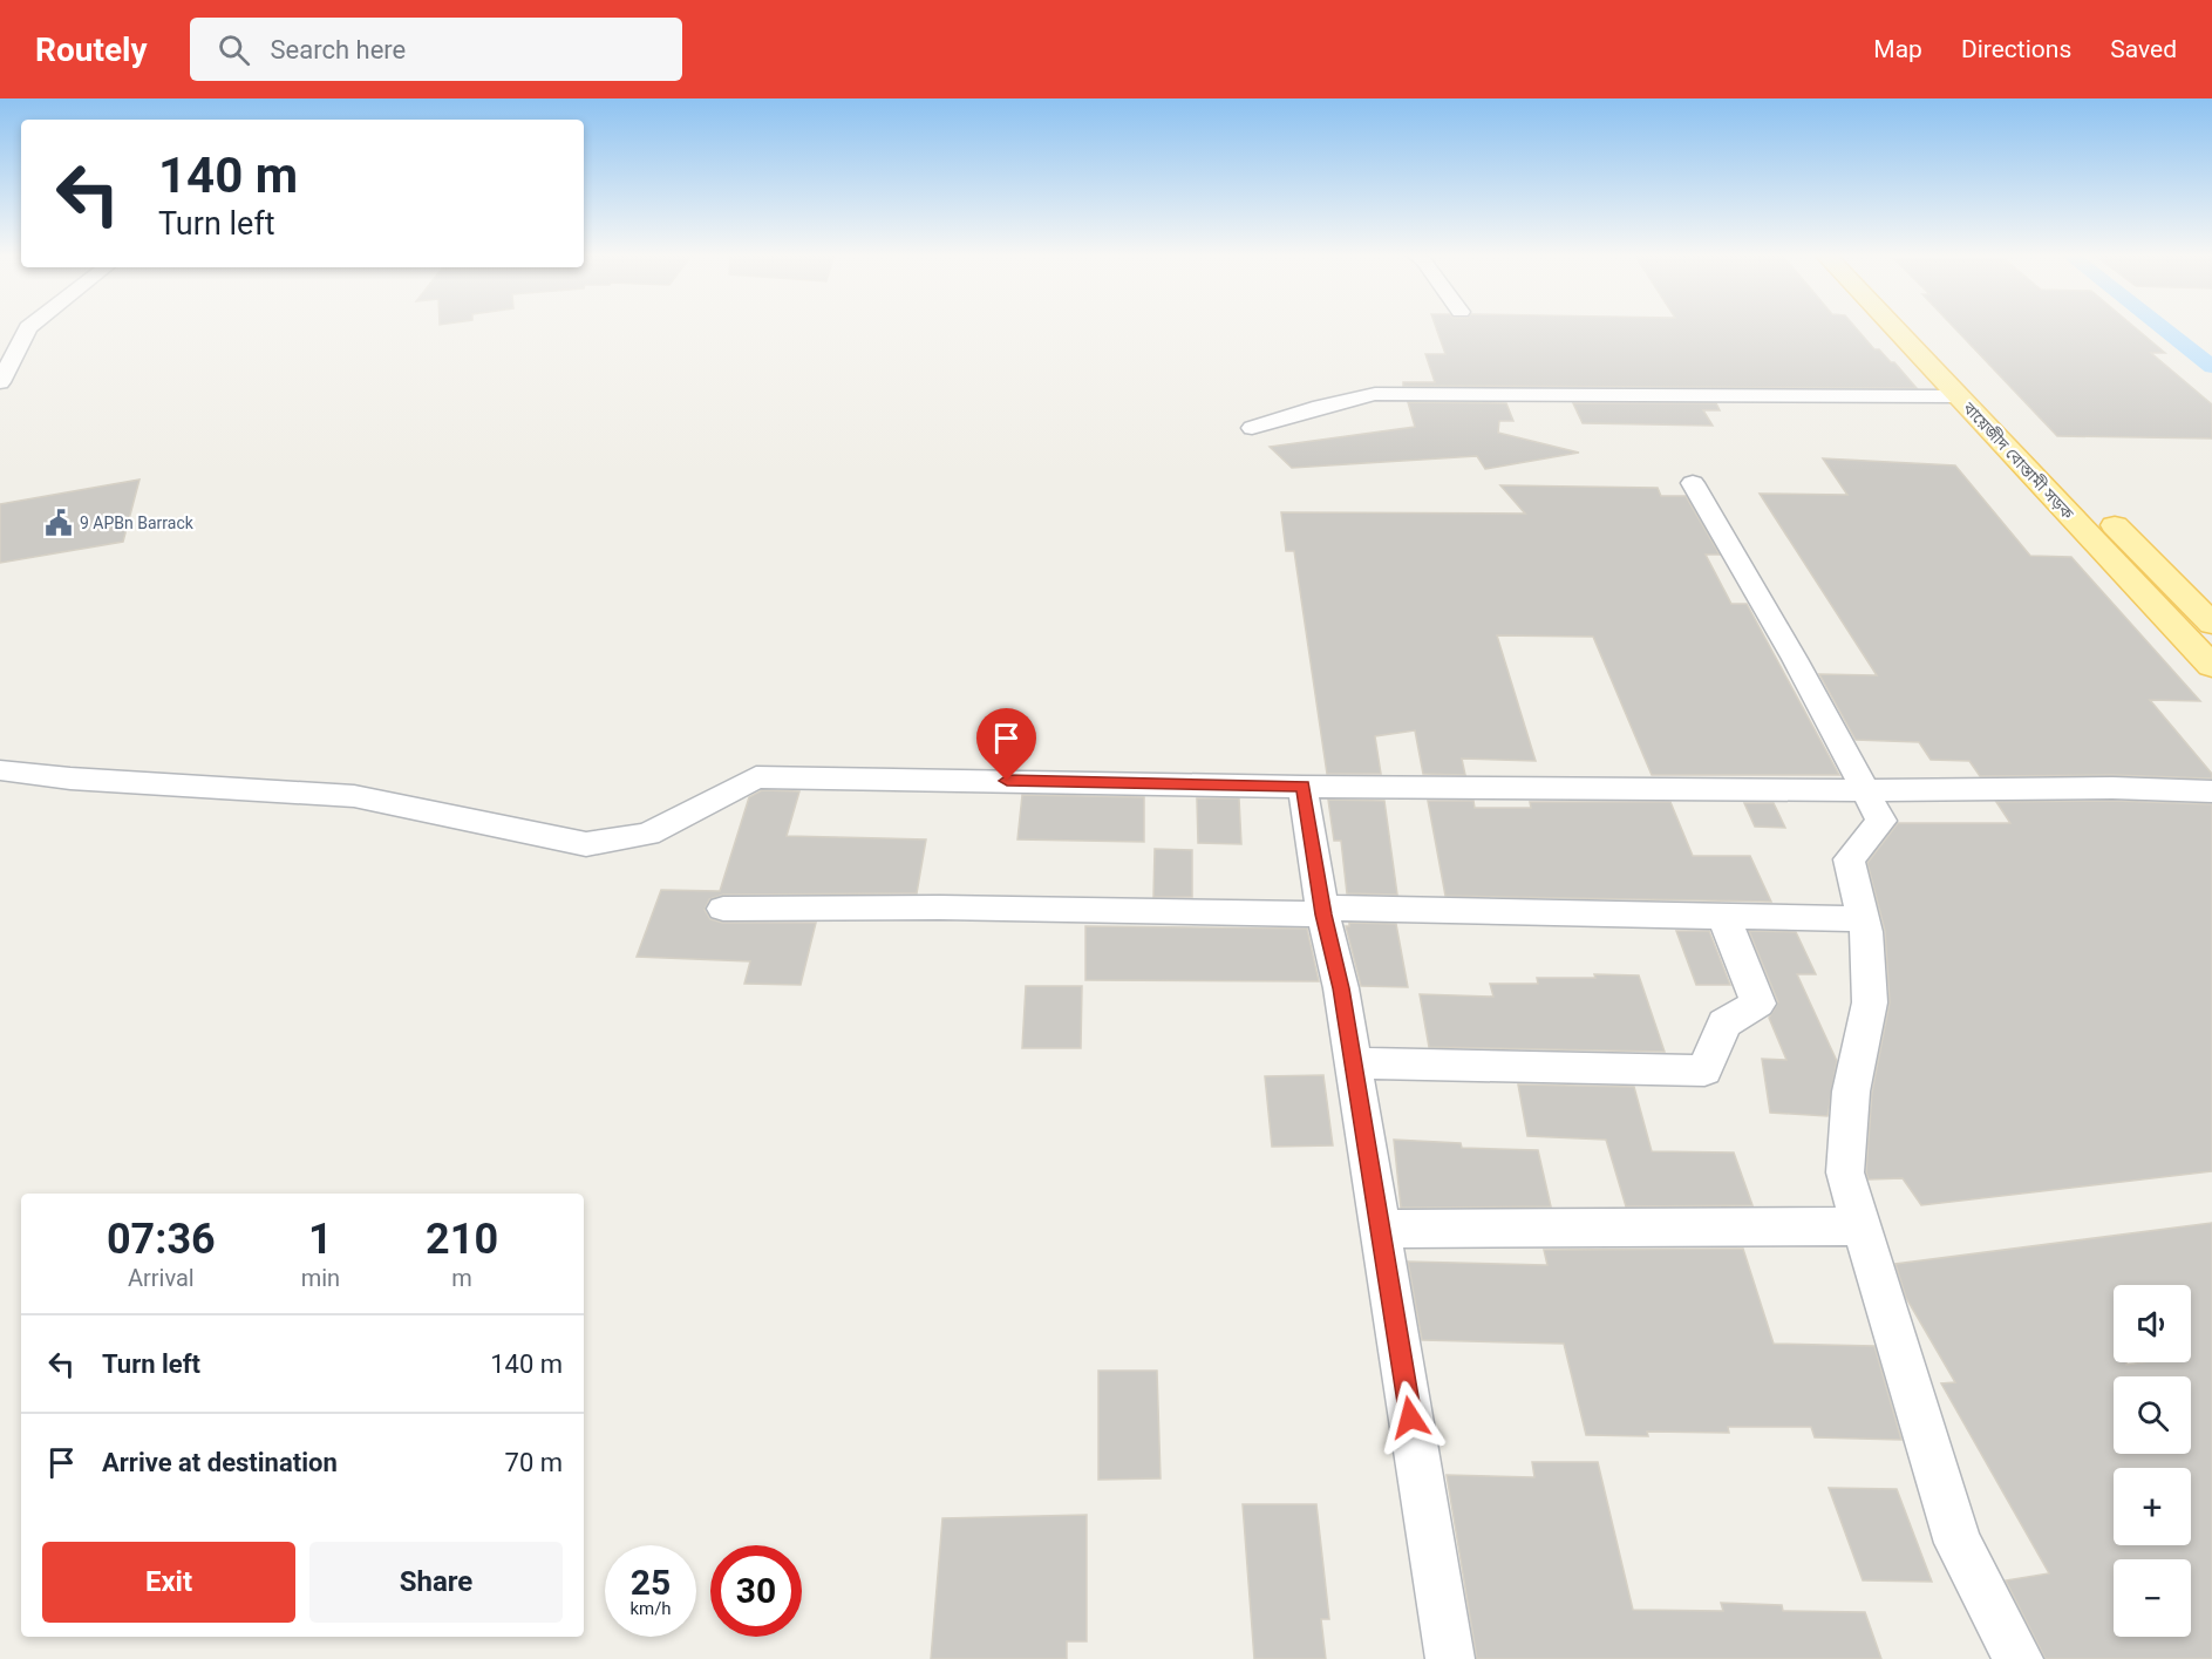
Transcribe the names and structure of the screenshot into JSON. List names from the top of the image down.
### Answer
{
  "streets": {
    "main road": ["বায়েজীদ বোস্তামী সড়ক"]
  },
  "places": {
    "public building": ["9 APBn Barrack"]
  },
  "page": {
    "header": "Routely",
    "search": "Search here",
    "nav": ["Map", "Directions", "Saved"],
    "turn": ["140 m", "Turn left"],
    "eta": [
      "07:36",
      "Arrival",
      "1",
      "min",
      "210",
      "m"
    ],
    "map_buttons": ["+", "−"],
    "list": [
      {
        "name": "Turn left",
        "value": "140 m"
      },
      {
        "name": "Arrive at destination",
        "value": "70 m"
      }
    ],
    "buttons": ["Exit", "Share"],
    "speed": "25 km/h",
    "limit": "30"
  }
}
